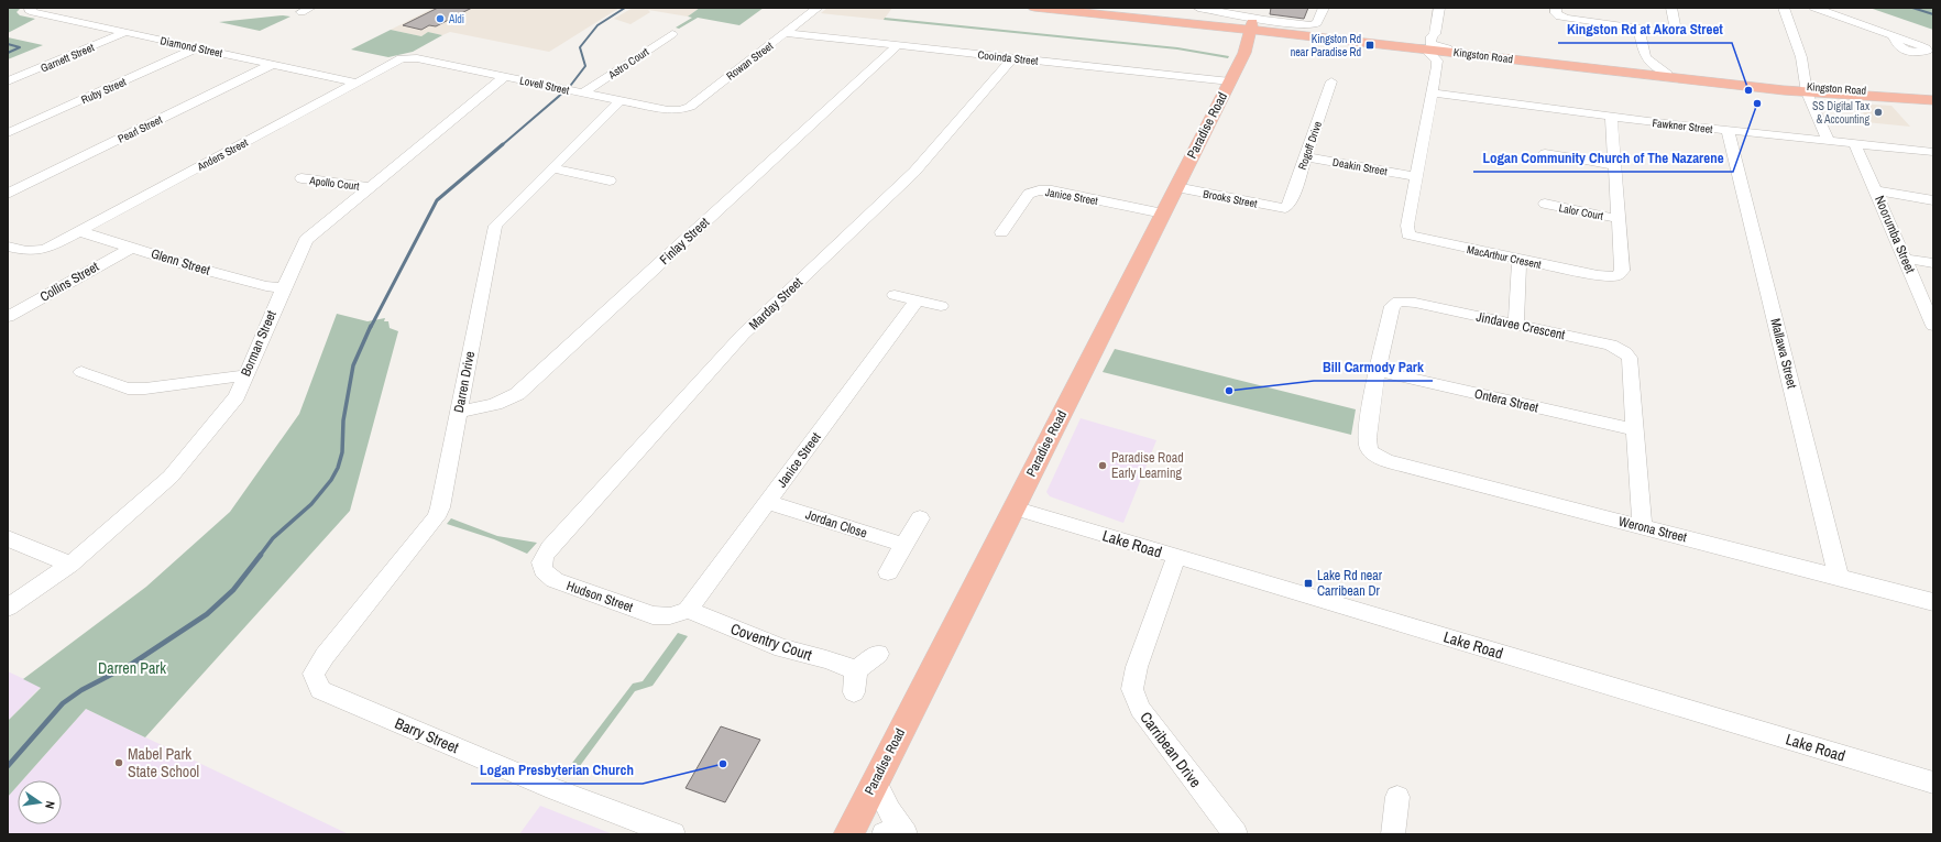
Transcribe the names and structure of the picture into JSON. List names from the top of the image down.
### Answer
{
  "streets": {
    "main road": ["Kingston Road", "Paradise Road"],
    "street": [
      "Diamond Street",
      "Garnett Street",
      "Cooinda Street",
      "Rowan Street",
      "Astro Court",
      "Lovell Street",
      "Ruby Street",
      "Fawkner Street",
      "Pearl Street",
      "Rogoff Drive",
      "Anders Street",
      "Deakin Street",
      "Apollo Court",
      "Janice Street",
      "Brooks Street",
      "Lalor Court",
      "Noorumba Street",
      "Finlay Street",
      "MacArthur Cresent",
      "Glenn Street",
      "Collins Street",
      "Marday Street",
      "Jindavee Crescent",
      "Borman Street",
      "Mallawa Street",
      "Darren Drive",
      "Ontera Street",
      "Jordan Close",
      "Werona Street",
      "Lake Road",
      "Hudson Street",
      "Coventry Court",
      "Barry Street",
      "Carribean Drive"
    ]
  },
  "crossings": [
    ["Diamond Street", "Garnett Street"],
    ["Diamond Street", "Ruby Street"],
    ["Diamond Street", "Pearl Street"],
    ["Diamond Street", "Anders Street"],
    ["Kingston Road", "Paradise Road"],
    ["Cooinda Street", "Rowan Street"],
    ["Cooinda Street", "Paradise Road"],
    ["Cooinda Street", "Finlay Street"],
    ["Cooinda Street", "Marday Street"],
    ["Rowan Street", "Lovell Street"],
    ["Astro Court", "Lovell Street"],
    ["Lovell Street", "Anders Street"],
    ["Lovell Street", "Borman Street"],
    ["Lovell Street", "Darren Drive"],
    ["Paradise Road", "Janice Street"],
    ["Paradise Road", "Brooks Street"],
    ["Paradise Road", "Lake Road"],
    ["Fawkner Street", "Noorumba Street"],
    ["Fawkner Street", "MacArthur Cresent"],
    ["Fawkner Street", "Mallawa Street"],
    ["Rogoff Drive", "Deakin Street"],
    ["Rogoff Drive", "Brooks Street"],
    ["Anders Street", "Glenn Street"],
    ["Deakin Street", "MacArthur Cresent"],
    ["Apollo Court", "Borman Street"],
    ["Janice Street", "Jordan Close"],
    ["Janice Street", "Hudson Street"],
    ["Janice Street", "Coventry Court"],
    ["Lalor Court", "MacArthur Cresent"],
    ["Finlay Street", "Darren Drive"],
    ["Glenn Street", "Collins Street"],
    ["Glenn Street", "Borman Street"],
    ["Marday Street", "Hudson Street"],
    ["Jindavee Crescent", "Ontera Street"],
    ["Jindavee Crescent", "Werona Street"],
    ["Mallawa Street", "Werona Street"],
    ["Darren Drive", "Barry Street"],
    ["Lake Road", "Carribean Drive"],
    ["Hudson Street", "Coventry Court"]
  ],
  "parks": ["Darren Park"],
  "places": {
    "other": [
      "Aldi",
      "Kingston Rd at Akora Street",
      "Logan Community Church of The Nazarene",
      "SS Digital Tax & Accounting",
      "Bill Carmody Park",
      "Paradise Road Early Learning",
      "Mabel Park State School",
      "Logan Presbyterian Church"
    ],
    "transit": ["Kingston Rd near Paradise Rd", "Lake Rd near Carribean Dr"]
  },
  "north": "right"
}
